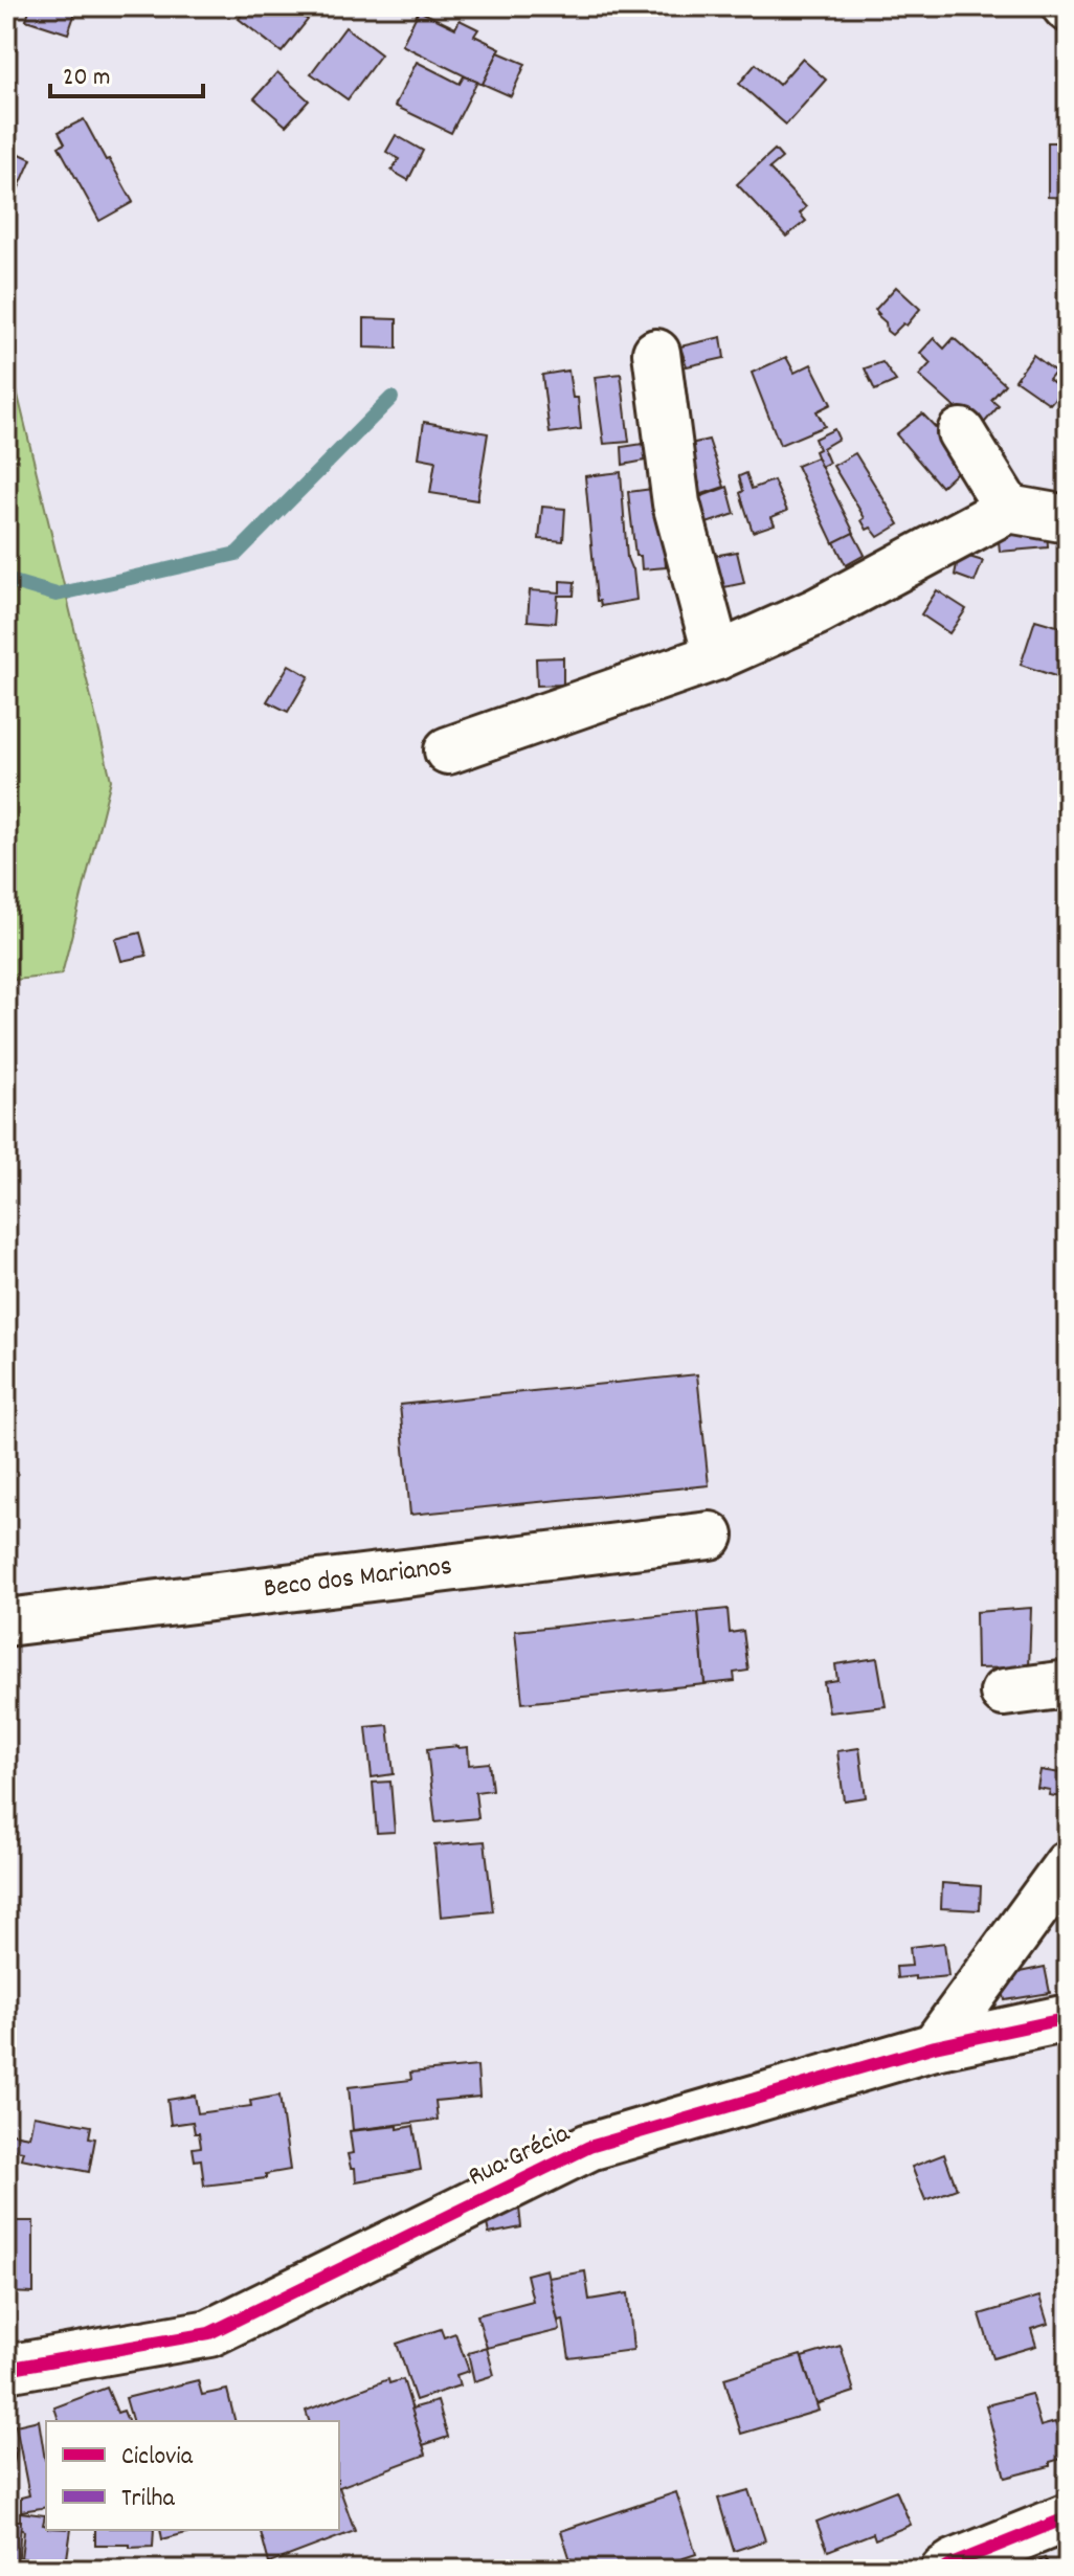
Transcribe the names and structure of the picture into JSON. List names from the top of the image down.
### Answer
{
  "streets": {
    "street": ["Beco dos Marianos", "Rua Grécia"]
  },
  "legend": ["Ciclovia", "Trilha"],
  "scale_bar": "20 m"
}
